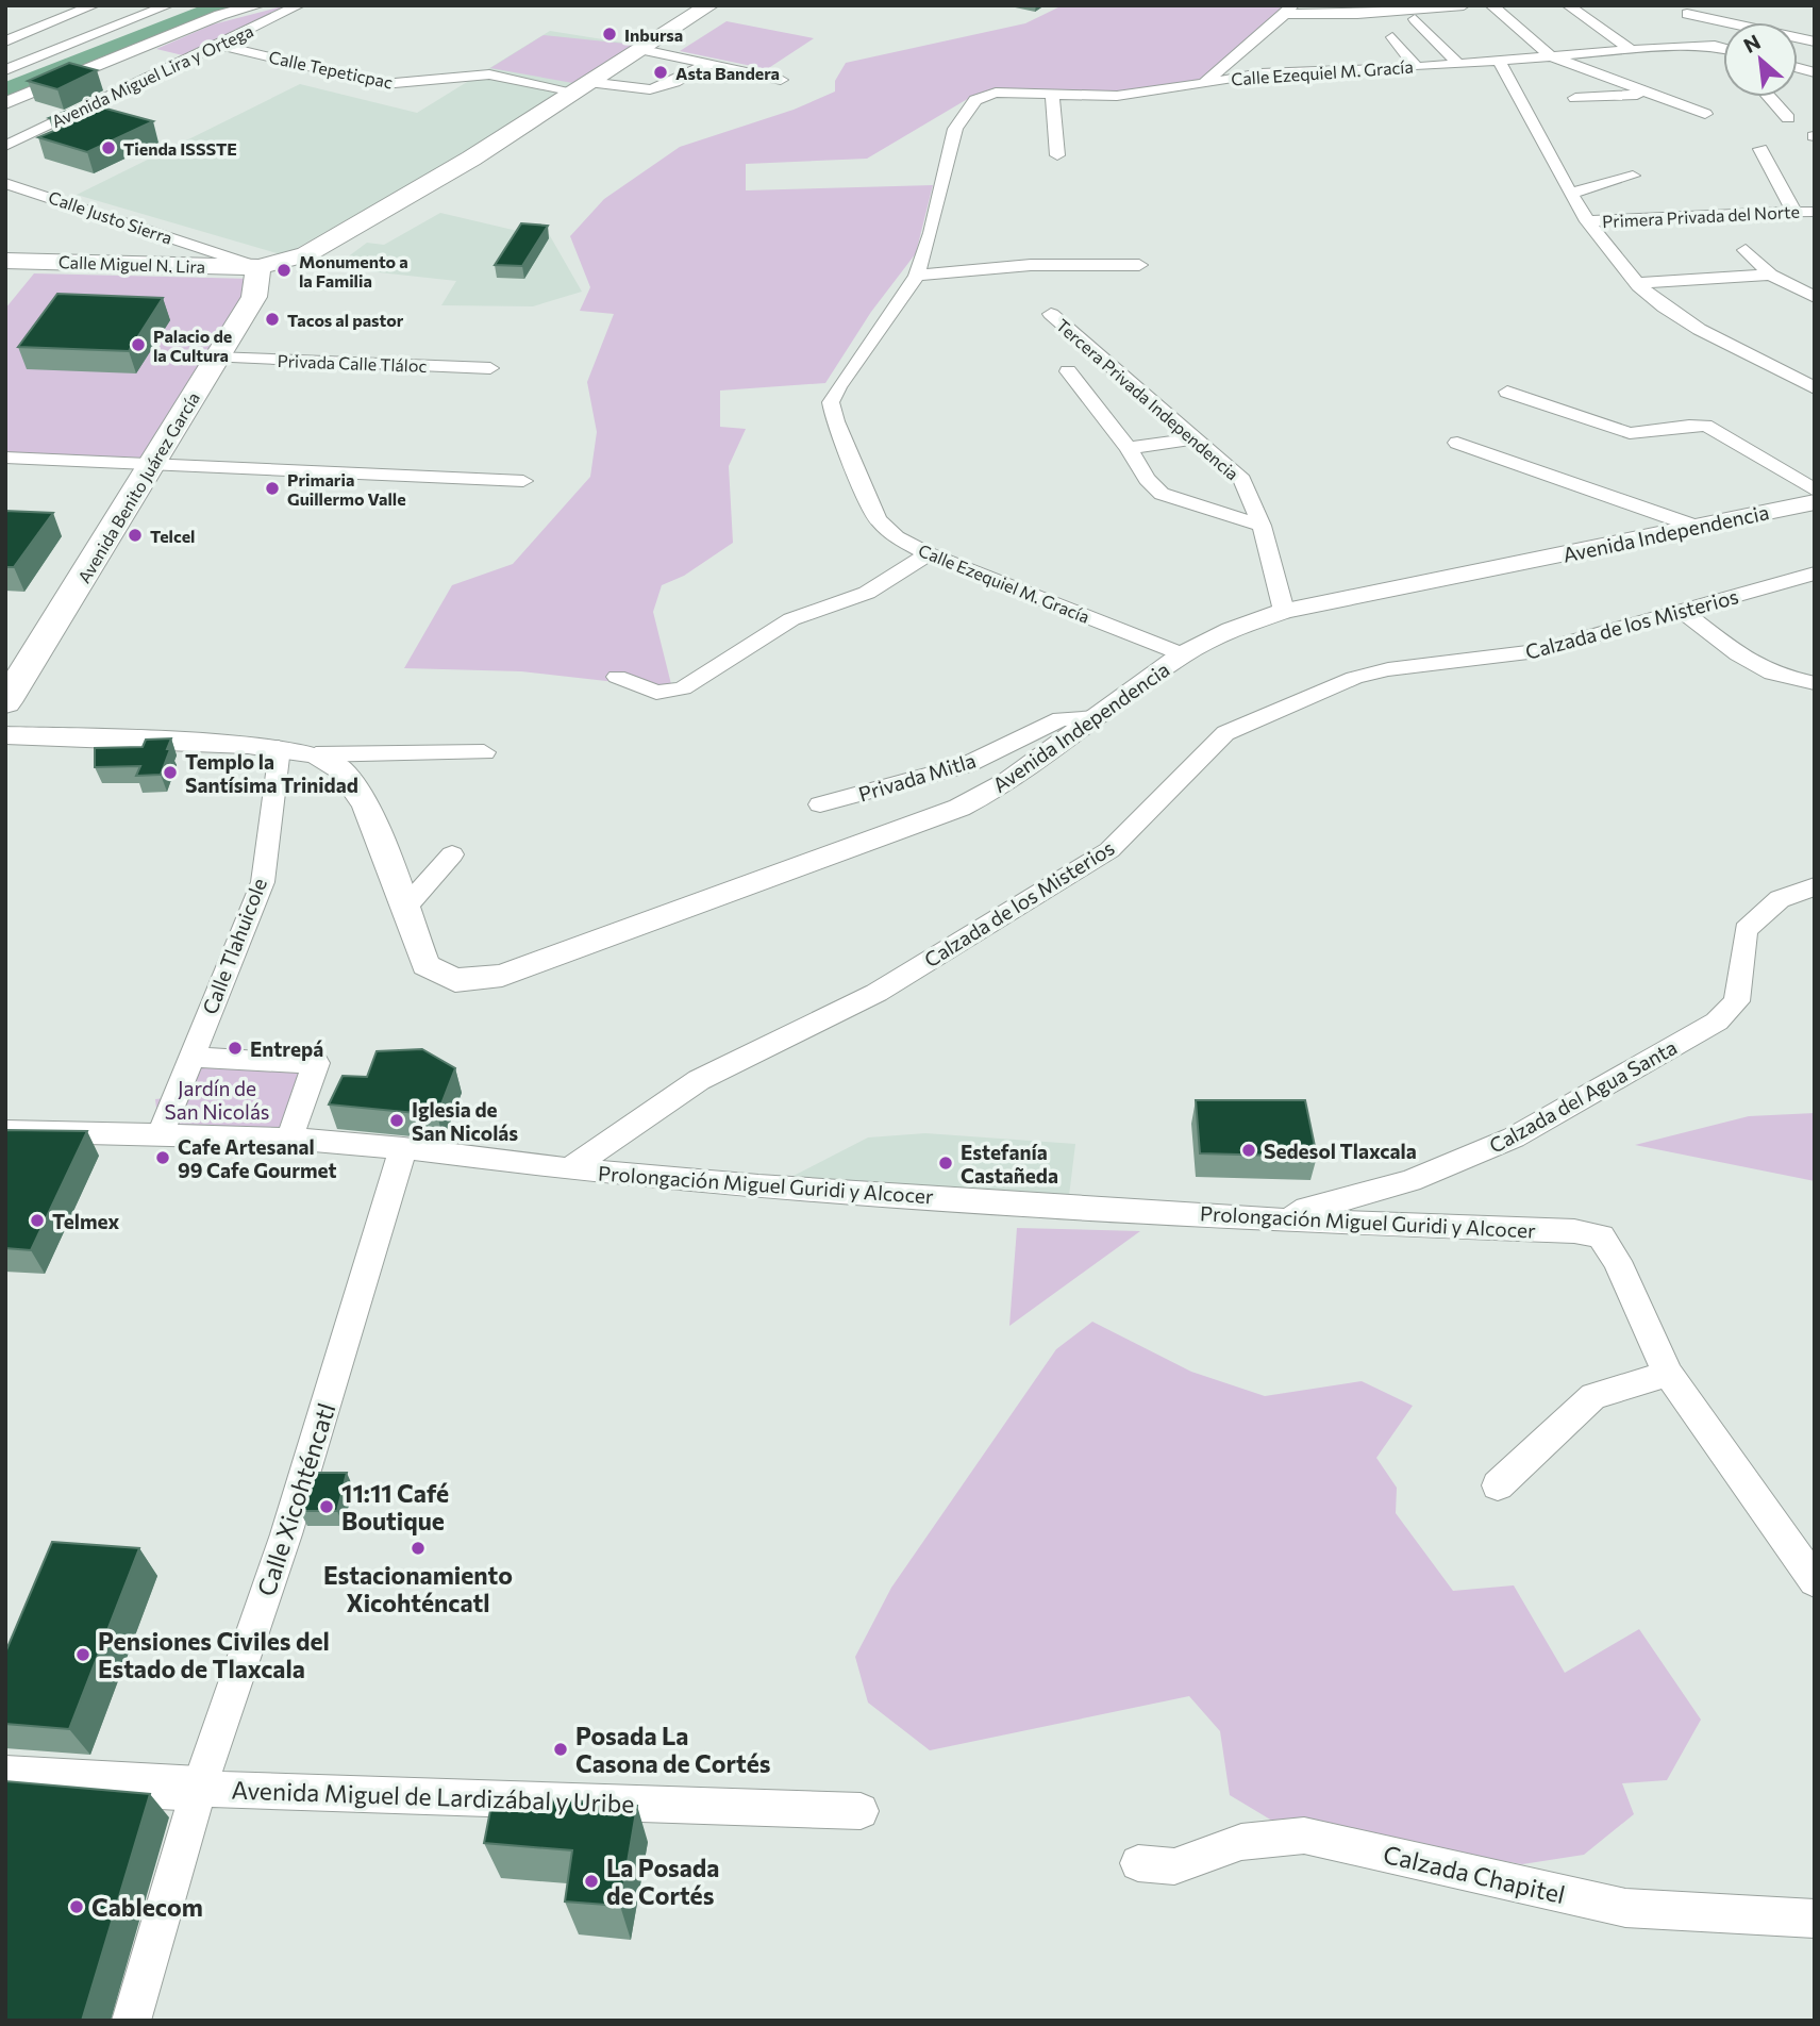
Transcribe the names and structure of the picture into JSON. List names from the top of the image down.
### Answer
{
  "streets": {
    "main road": ["Calle Miguel N. Lira", "Avenida Benito Juárez García"],
    "street": [
      "Calle Tepeticpac",
      "Calle Ezequiel M. Gracía",
      "Avenida Miguel Lira y Ortega",
      "Primera Privada del Norte",
      "Calle Justo Sierra",
      "Privada Calle Tláloc",
      "Tercera Privada Independencia",
      "Avenida Independencia",
      "Calzada de los Misterios",
      "Privada Mitla",
      "Calle Tlahuicole",
      "Calzada del Agua Santa",
      "Prolongación Miguel Guridi y Alcocer",
      "Calle Xicohténcatl",
      "Avenida Miguel de Lardizábal y Uribe",
      "Calzada Chapitel"
    ]
  },
  "crossings": [
    ["Calle Tepeticpac", "Avenida Miguel Lira y Ortega"],
    ["Calle Ezequiel M. Gracía", "Avenida Independencia"],
    ["Calle Justo Sierra", "Calle Miguel N. Lira"],
    ["Calle Justo Sierra", "Avenida Benito Juárez García"],
    ["Calle Miguel N. Lira", "Avenida Benito Juárez García"],
    ["Privada Calle Tláloc", "Avenida Benito Juárez García"],
    ["Tercera Privada Independencia", "Avenida Independencia"],
    ["Avenida Independencia", "Privada Mitla"],
    ["Calzada de los Misterios", "Prolongación Miguel Guridi y Alcocer"],
    ["Calle Tlahuicole", "Prolongación Miguel Guridi y Alcocer"],
    ["Calzada del Agua Santa", "Prolongación Miguel Guridi y Alcocer"],
    ["Prolongación Miguel Guridi y Alcocer", "Calle Xicohténcatl"],
    ["Calle Xicohténcatl", "Avenida Miguel de Lardizábal y Uribe"]
  ],
  "parks": ["Jardín de San Nicolás"],
  "places": [
    "Inbursa",
    "Asta Bandera",
    "Tienda ISSSTE",
    "Monumento a la Familia",
    "Tacos al pastor",
    "Palacio de la Cultura",
    "Primaria Guillermo Valle",
    "Telcel",
    "Templo la Santísima Trinidad",
    "Entrepá",
    "Iglesia de San Nicolás",
    "Sedesol Tlaxcala",
    "Cafe Artesanal 99 Cafe Gourmet",
    "Estefanía Castañeda",
    "Telmex",
    "11:11 Café Boutique",
    "Estacionamiento Xicohténcatl",
    "Pensiones Civiles del Estado de Tlaxcala",
    "Posada La Casona de Cortés",
    "La Posada de Cortés",
    "Cablecom"
  ],
  "north": "top left"
}
